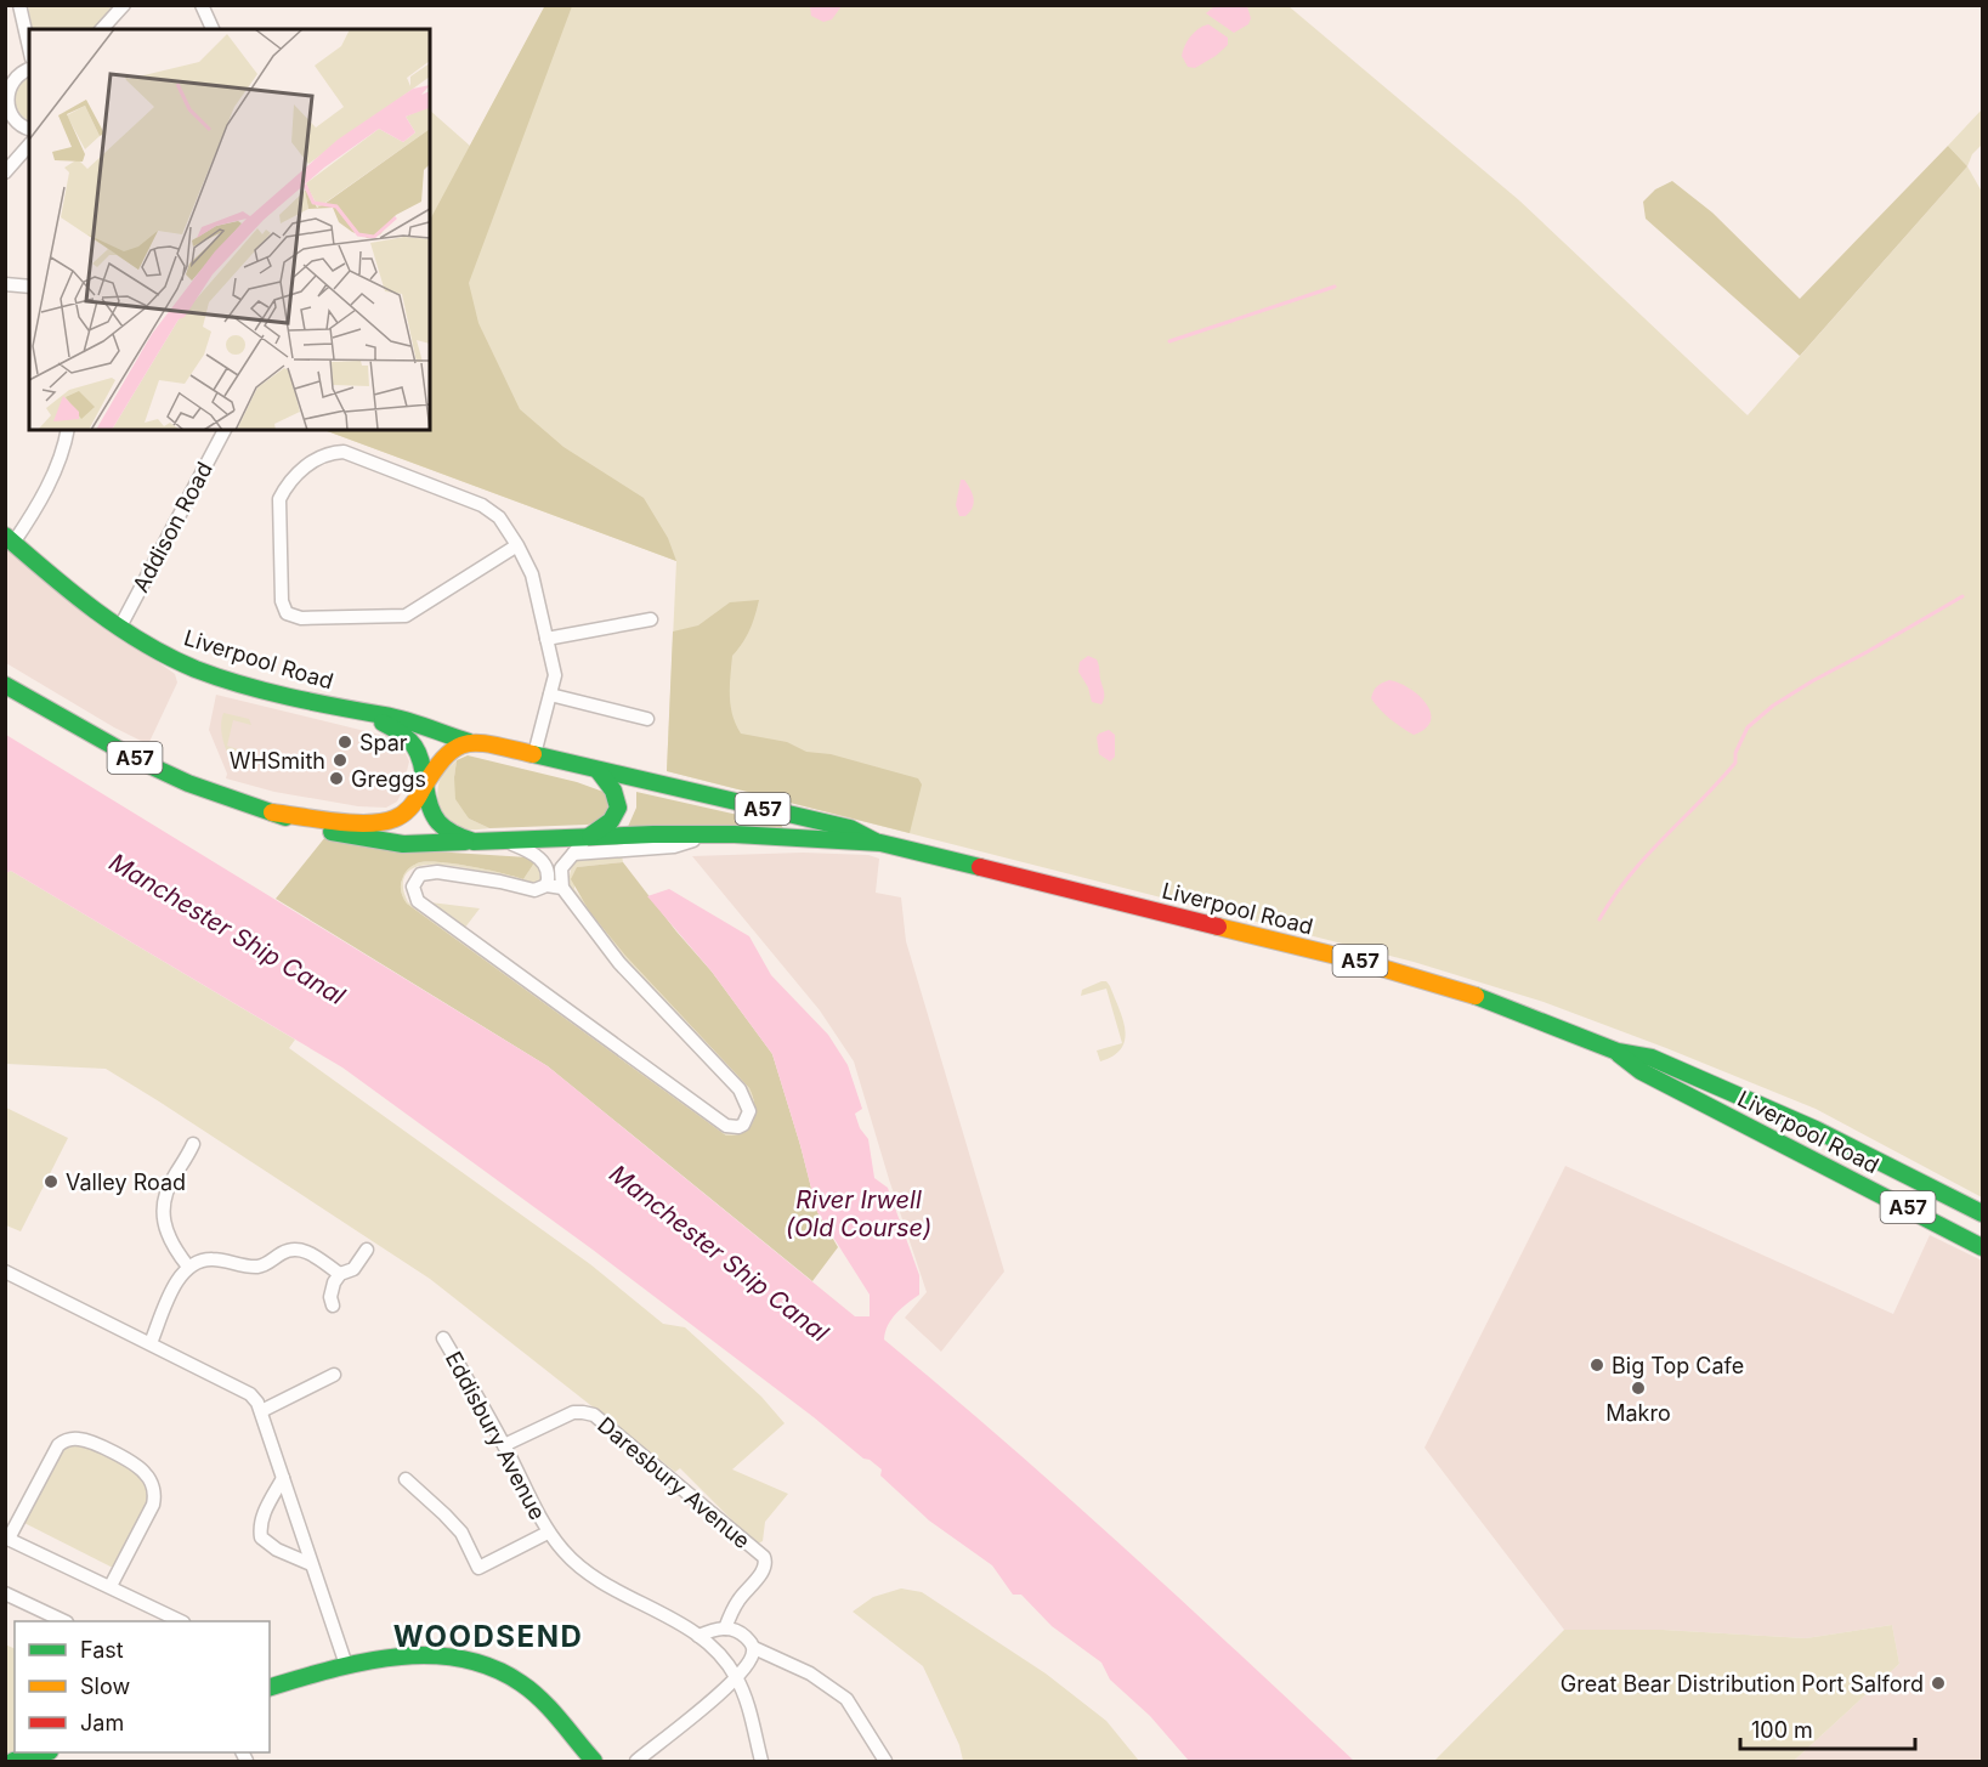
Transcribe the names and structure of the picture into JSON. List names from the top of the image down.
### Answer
{
  "streets": {
    "main road": ["Liverpool Road", "A57"],
    "street": ["Addison Road", "Eddisbury Avenue", "Daresbury Avenue"]
  },
  "crossings": [
    ["Addison Road", "Liverpool Road"],
    ["Liverpool Road", "A57"],
    ["Eddisbury Avenue", "Daresbury Avenue"]
  ],
  "districts": ["WOODSEND"],
  "water": ["Manchester Ship Canal", "River Irwell (Old Course)"],
  "places": [
    "Spar",
    "WHSmith",
    "Greggs",
    "Valley Road",
    "Big Top Cafe",
    "Makro",
    "Great Bear Distribution Port Salford"
  ],
  "legend": ["Fast", "Slow", "Jam"],
  "scale_bar": "100 m"
}
